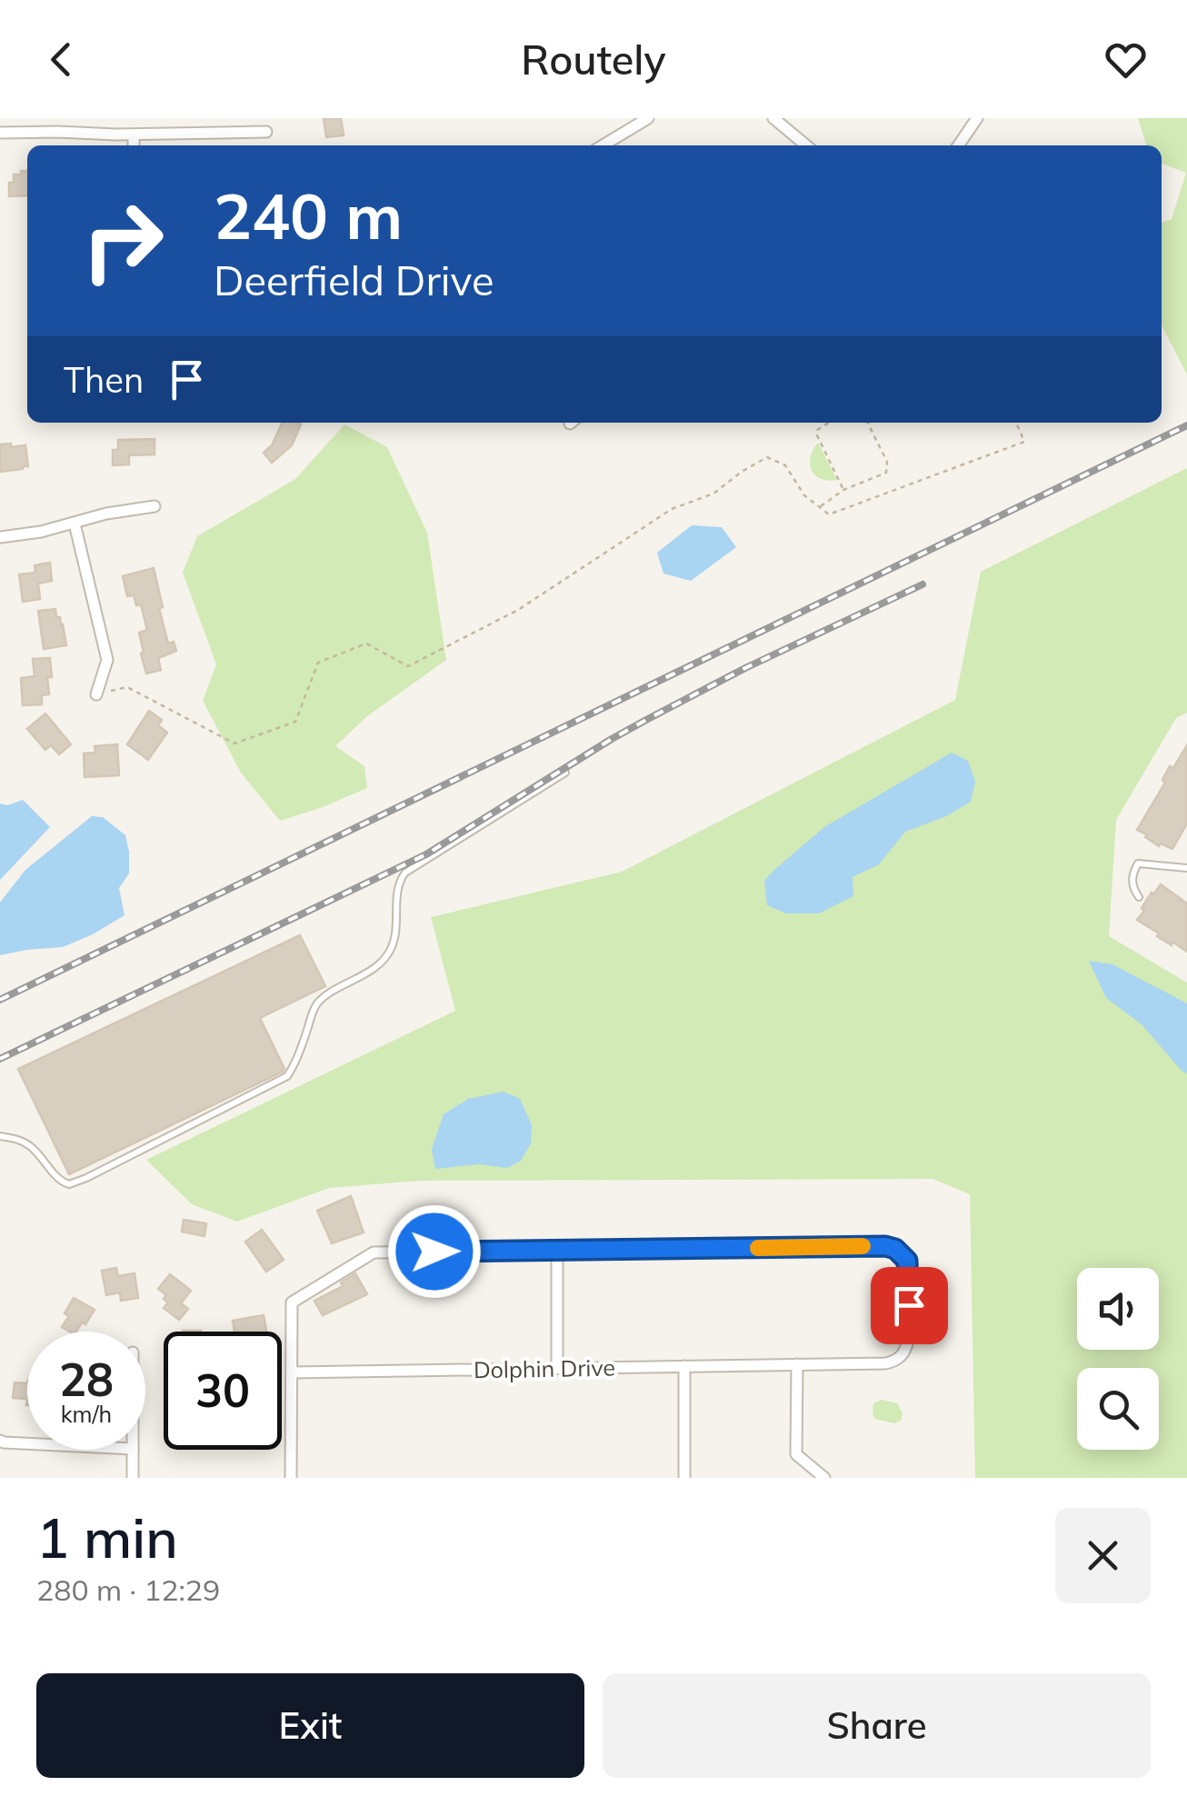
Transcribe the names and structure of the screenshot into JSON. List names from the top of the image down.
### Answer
{
  "streets": {
    "street": ["Dolphin Drive"]
  },
  "page": {
    "header": "Routely",
    "turn": ["240 m", "Deerfield Drive"],
    "then": "Then",
    "speed": "28 km/h",
    "limit": "30",
    "heading": ["1 min", "280 m · 12:29"],
    "buttons": ["Exit", "Share"]
  }
}
